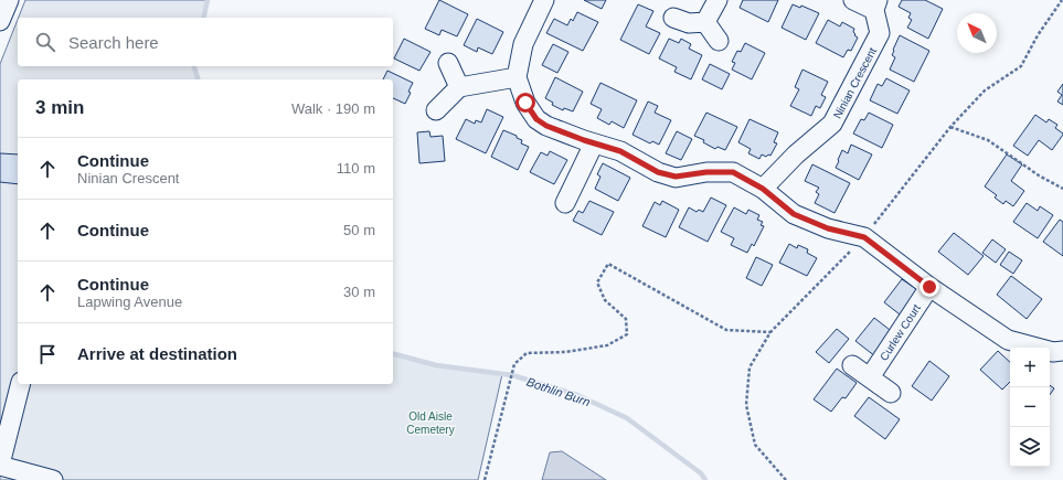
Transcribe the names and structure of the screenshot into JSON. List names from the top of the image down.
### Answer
{
  "streets": {
    "street": ["Ninian Crescent", "Curlew Court"]
  },
  "water": ["Bothlin Burn"],
  "parks": ["Old Aisle Cemetery"],
  "north": "top left",
  "page": {
    "search": "Search here",
    "heading": ["3 min", "Walk · 190 m"],
    "list": [
      ["Continue", "Ninian Crescent", "110 m"],
      ["Continue", "50 m"],
      ["Continue", "Lapwing Avenue", "30 m"],
      "Arrive at destination"
    ],
    "map_buttons": ["+", "−"]
  }
}
